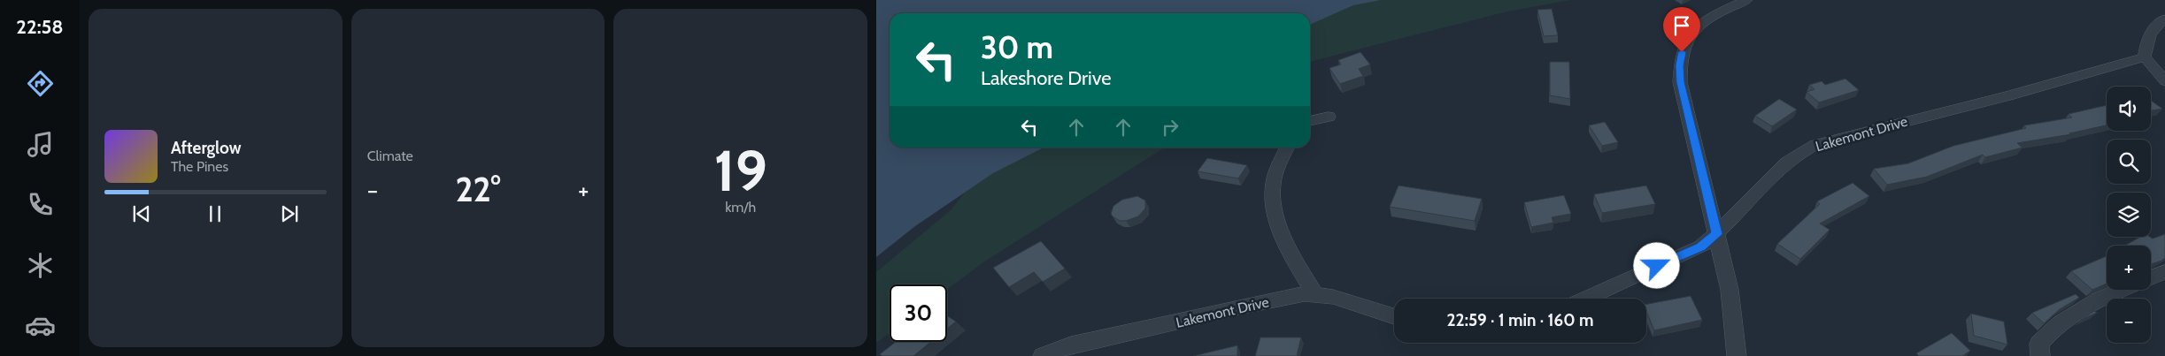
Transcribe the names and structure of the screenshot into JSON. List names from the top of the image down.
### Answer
{
  "streets": {
    "street": ["Lakemont Drive"]
  },
  "page": {
    "tabs": "22:58",
    "tile": [
      "Climate",
      ["19", "km/h"]
    ],
    "turn": ["30 m", "Lakeshore Drive"],
    "map_buttons": ["+", "−"],
    "song": ["Afterglow", "The Pines"],
    "heat": ["−", "22°", "+"],
    "limit": "30",
    "trip": "22:59 · 1 min · 160 m"
  }
}
